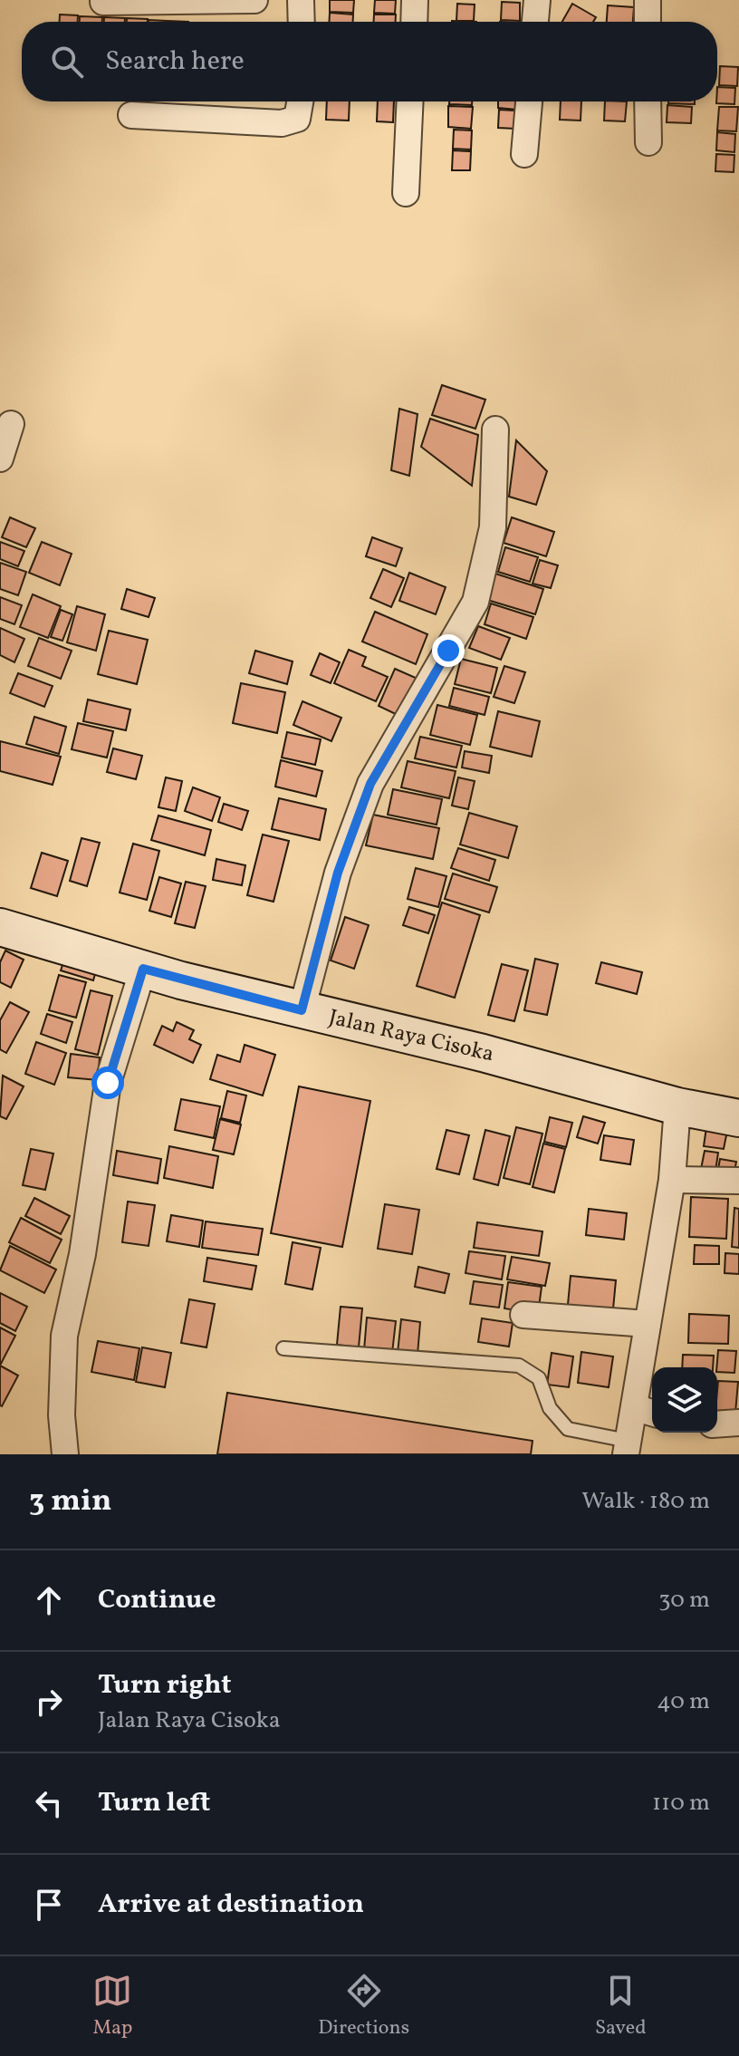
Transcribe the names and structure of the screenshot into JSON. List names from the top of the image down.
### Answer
{
  "streets": {
    "street": ["Jalan Raya Cisoka"]
  },
  "page": {
    "search": "Search here",
    "heading": ["3 min", "Walk · 180 m"],
    "list": [
      ["Continue", "30 m"],
      ["Turn right", "Jalan Raya Cisoka", "40 m"],
      ["Turn left", "110 m"],
      "Arrive at destination"
    ],
    "nav": ["Map", "Directions", "Saved"]
  }
}
